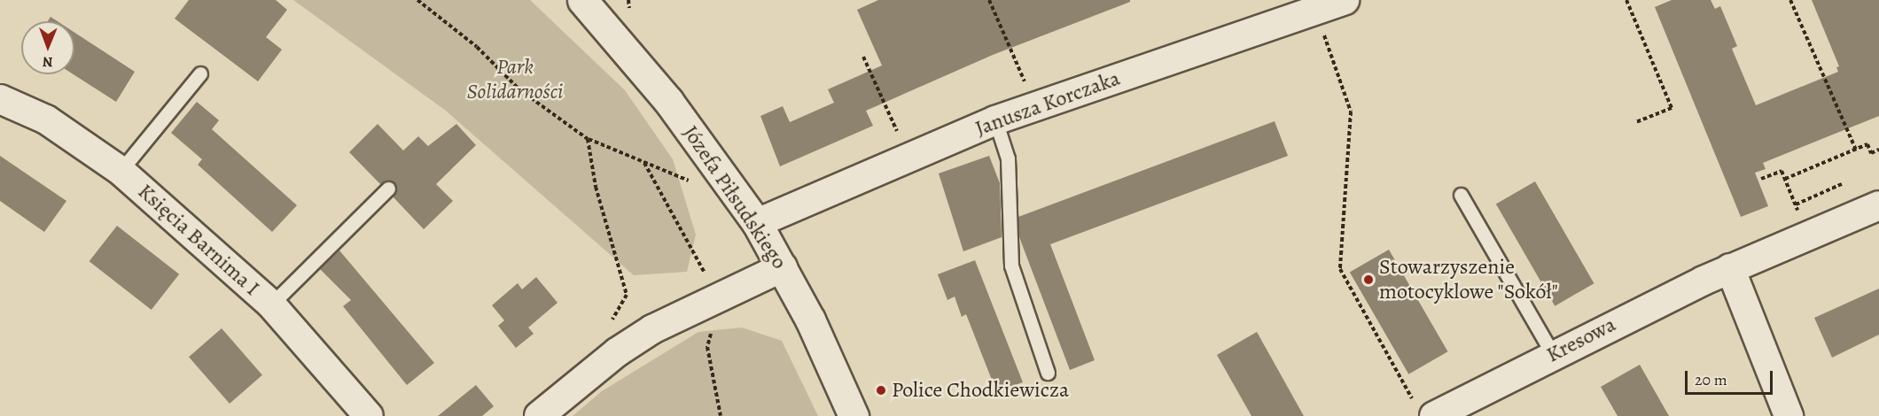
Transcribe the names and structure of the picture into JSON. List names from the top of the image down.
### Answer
{
  "streets": {
    "street": [
      "Janusza Korczaka",
      "Józefa Piłsudskiego",
      "Księcia Barnima I",
      "Kresowa"
    ]
  },
  "crossings": [
    ["Janusza Korczaka", "Józefa Piłsudskiego"]
  ],
  "parks": ["Park Solidarności"],
  "places": ["Stowarzyszenie motocyklowe \"Sokół\"", "Police Chodkiewicza"],
  "scale_bar": "20 m",
  "north": "bottom"
}
